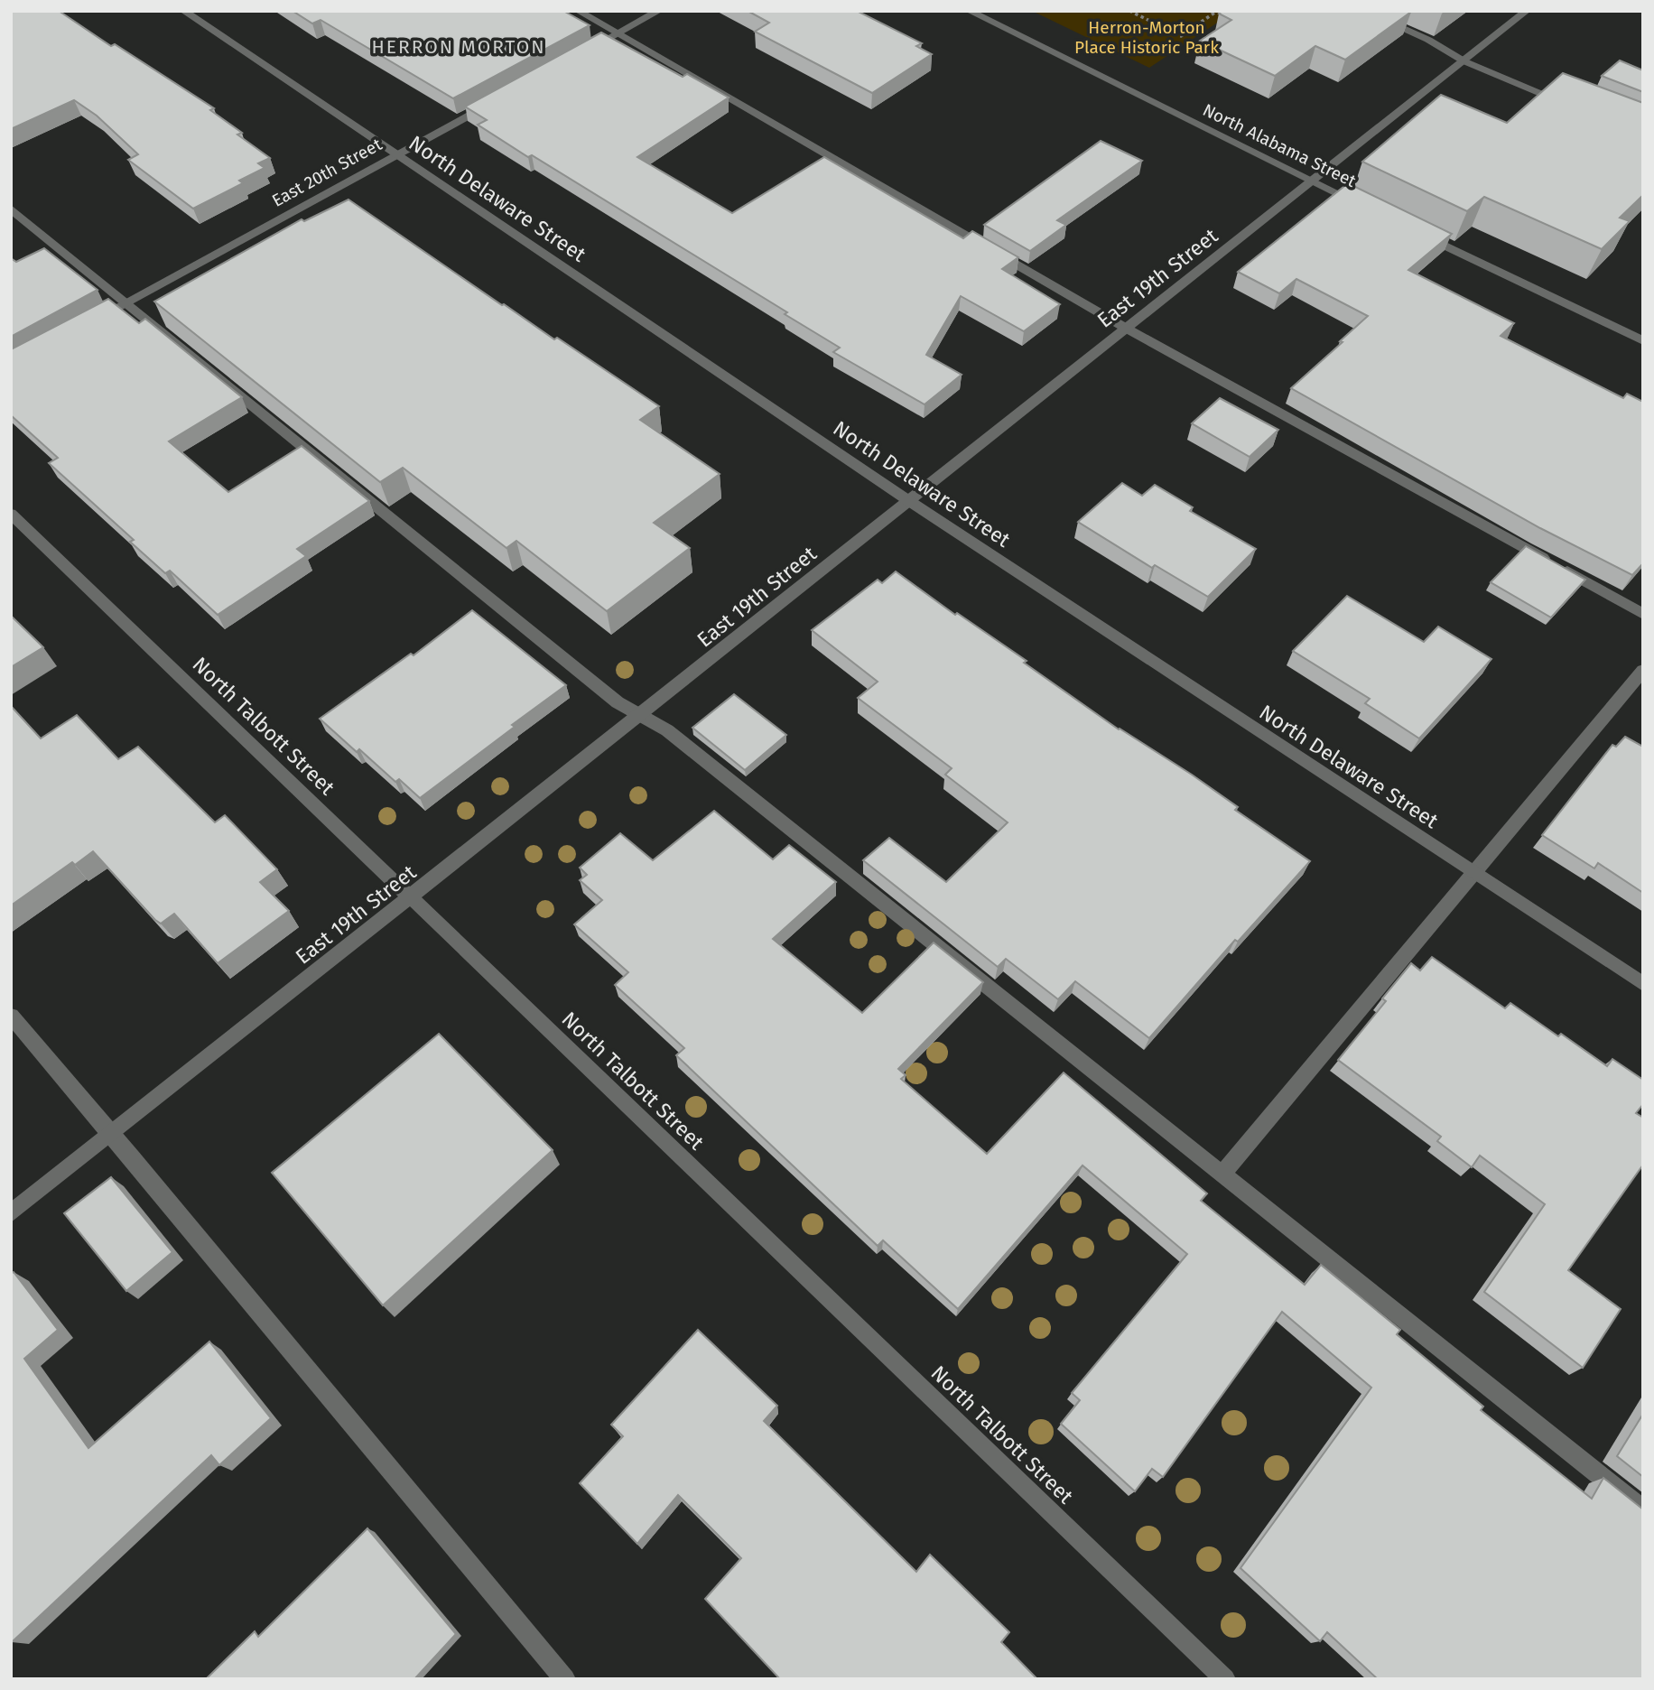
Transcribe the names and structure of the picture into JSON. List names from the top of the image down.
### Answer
{
  "streets": {
    "street": [
      "North Alabama Street",
      "East 20th Street",
      "North Delaware Street",
      "East 19th Street",
      "North Talbott Street"
    ]
  },
  "crossings": [
    ["North Alabama Street", "East 19th Street"],
    ["East 20th Street", "North Delaware Street"],
    ["North Delaware Street", "East 19th Street"],
    ["East 19th Street", "North Talbott Street"]
  ],
  "districts": ["HERRON MORTON"],
  "parks": ["Herron-Morton Place Historic Park"]
}
